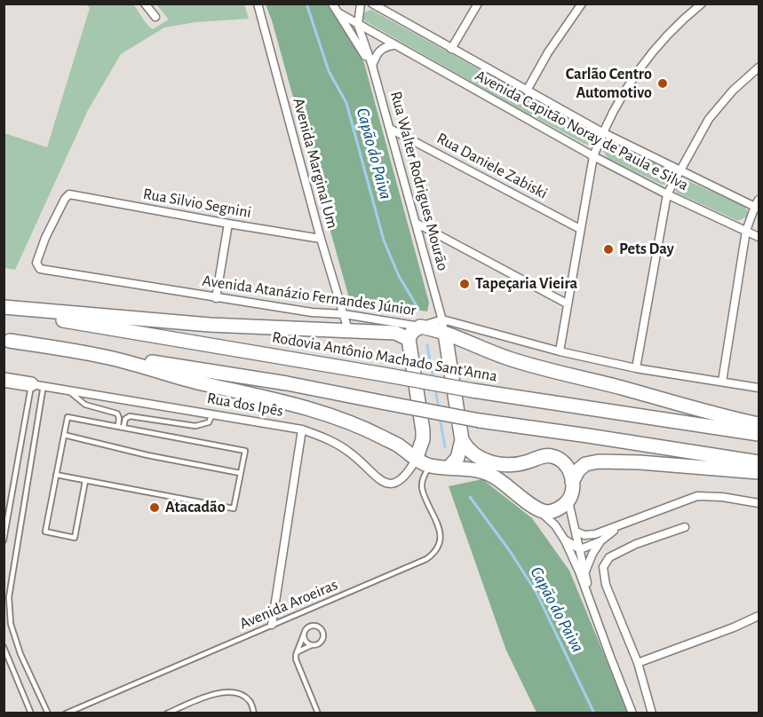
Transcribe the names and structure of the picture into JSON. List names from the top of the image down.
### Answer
{
  "streets": {
    "highway": ["Rodovia Antônio Machado Sant'Anna"],
    "street": [
      "Avenida Capitão Noray de Paula e Silva",
      "Avenida Marginal Um",
      "Rua Daniele Zabiski",
      "Rua Walter Rodrigues Mourão",
      "Rua Silvio Segnini",
      "Avenida Atanázio Fernandes Júnior",
      "Rua dos Ipês"
    ],
    "lane": ["Avenida Aroeiras"]
  },
  "crossings": [
    ["Avenida Capitão Noray de Paula e Silva", "Rua Walter Rodrigues Mourão"],
    ["Avenida Marginal Um", "Rua Silvio Segnini"],
    ["Avenida Marginal Um", "Avenida Atanázio Fernandes Júnior"],
    ["Rua Daniele Zabiski", "Rua Walter Rodrigues Mourão"],
    ["Rua Walter Rodrigues Mourão", "Avenida Atanázio Fernandes Júnior"],
    ["Rua Silvio Segnini", "Avenida Atanázio Fernandes Júnior"]
  ],
  "water": ["Capão do Paiva"],
  "places": [
    "Carlão Centro Automotivo",
    "Pets Day",
    "Tapeçaria Vieira",
    "Atacadão"
  ]
}
